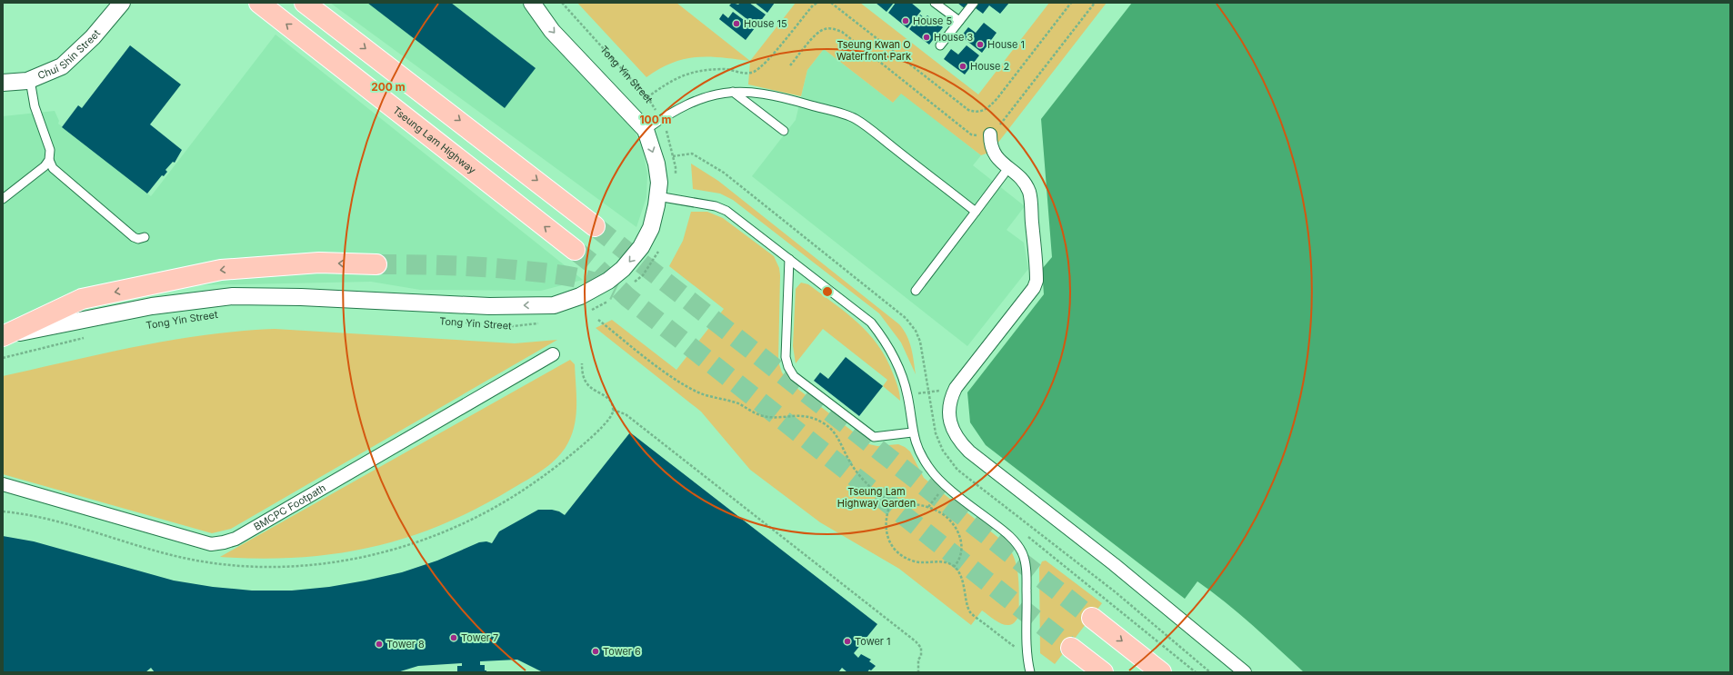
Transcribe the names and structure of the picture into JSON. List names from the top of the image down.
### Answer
{
  "streets": {
    "main road": ["Tseung Lam Highway"],
    "street": ["Chui Shin Street", "Tong Yin Street", "BMCPC Footpath"]
  },
  "parks": ["Tseung Kwan O Waterfront Park", "Tseung Lam Highway Garden"],
  "places": [
    "House 5",
    "House 15",
    "House 3",
    "House 1",
    "House 2",
    "Tower 7",
    "Tower 1",
    "Tower 8",
    "Tower 6"
  ],
  "rings": ["200 m", "100 m"]
}
